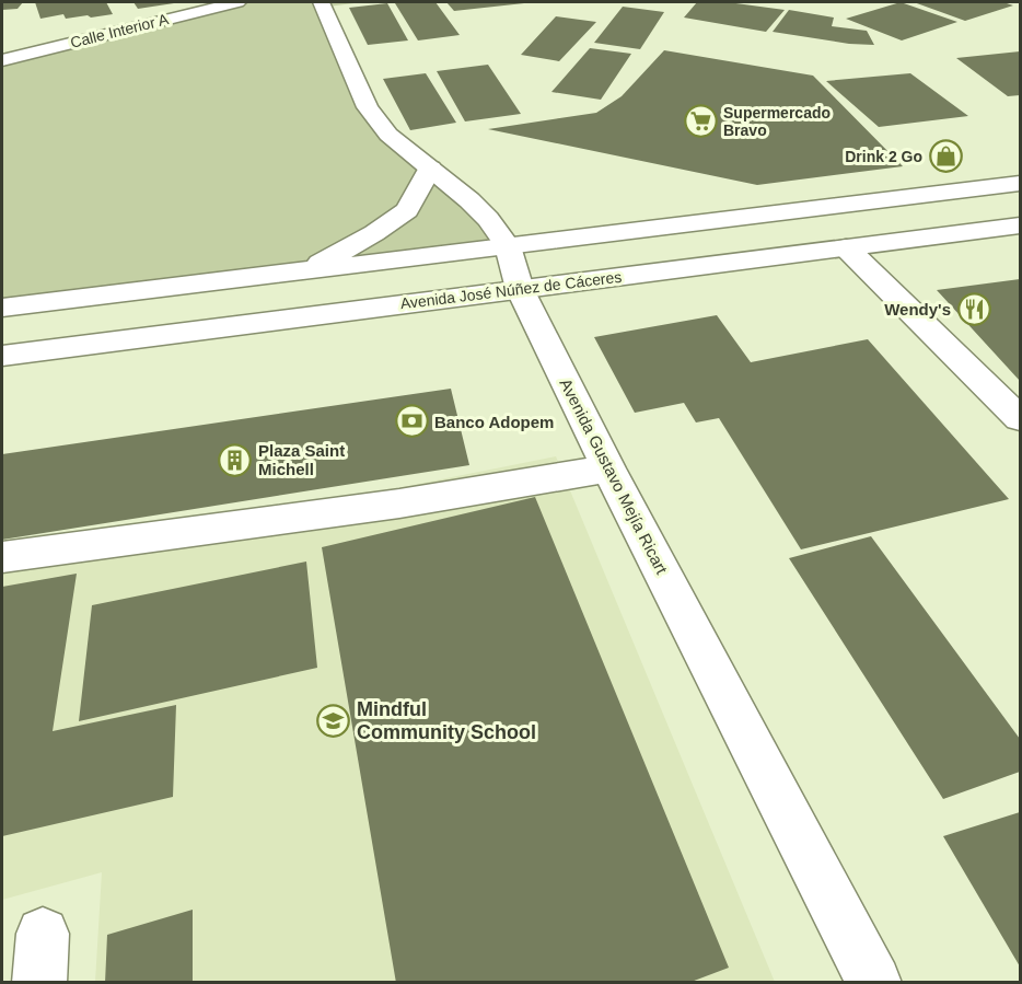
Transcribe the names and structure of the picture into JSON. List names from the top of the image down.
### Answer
{
  "streets": {
    "main road": ["Calle Interior A", "Avenida José Núñez de Cáceres", "Avenida Gustavo Mejía Ricart"]
  },
  "crossings": [
    ["Avenida José Núñez de Cáceres", "Avenida Gustavo Mejía Ricart"]
  ],
  "places": {
    "supermarket": ["Supermercado Bravo"],
    "shop": ["Drink 2 Go"],
    "restaurant": ["Wendy's"],
    "bank": ["Banco Adopem"],
    "building": ["Plaza Saint Michell"],
    "school or university": ["Mindful Community School"]
  }
}
